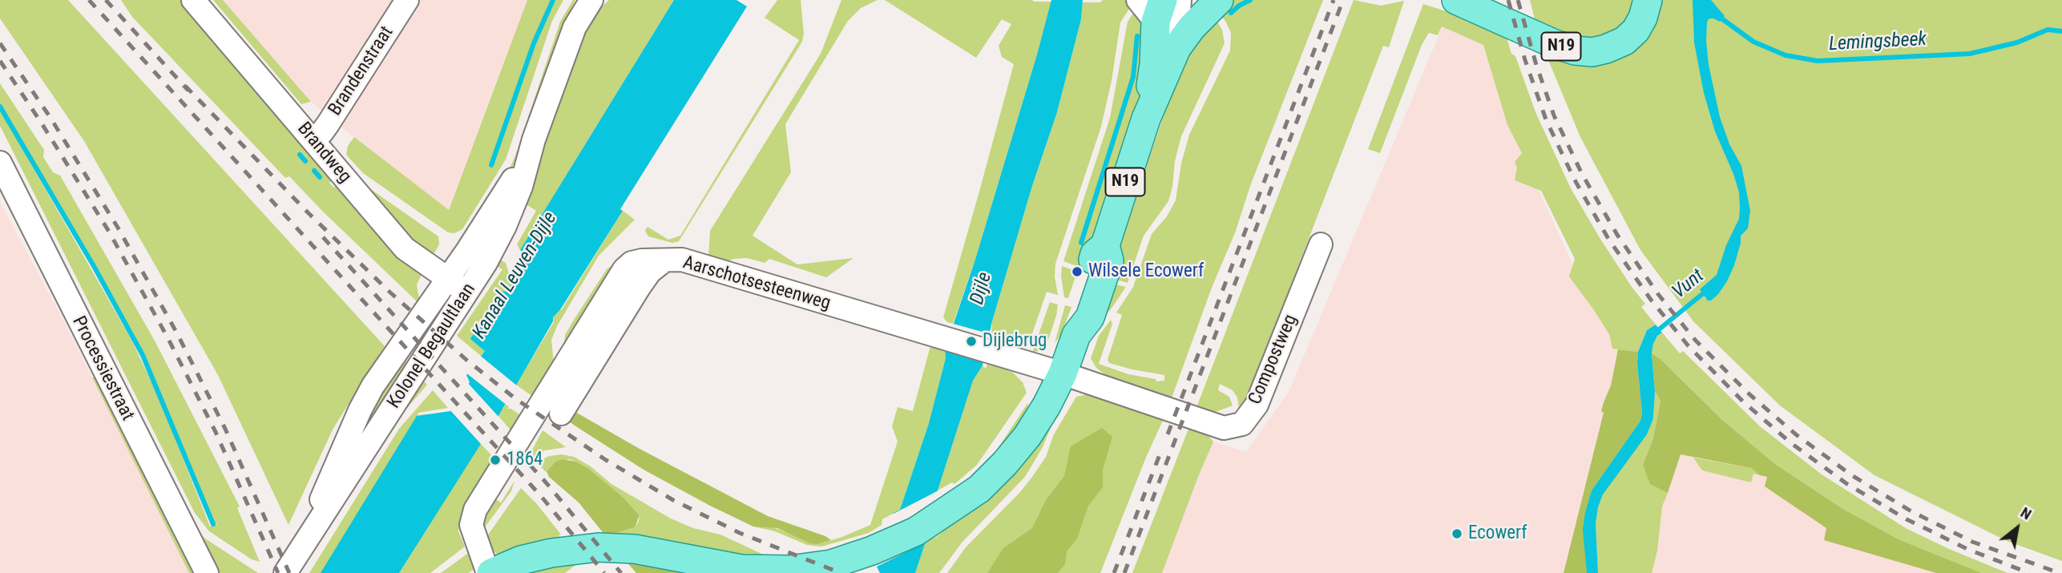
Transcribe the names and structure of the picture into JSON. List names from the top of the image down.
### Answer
{
  "streets": {
    "main road": ["N19", "Aarschotsesteenweg"],
    "street": [
      "Brandenstraat",
      "Brandweg",
      "Kolonel Begaultlaan",
      "Compostweg",
      "Processiestraat"
    ]
  },
  "crossings": [
    ["Brandenstraat", "Brandweg"],
    ["Brandweg", "Kolonel Begaultlaan"],
    ["Aarschotsesteenweg", "Compostweg"]
  ],
  "water": [
    "Lemingsbeek",
    "Kanaal Leuven-Dijle",
    "Vunt",
    "Dijle"
  ],
  "places": [
    "Wilsele Ecowerf",
    "Dijlebrug",
    "1864",
    "Ecowerf"
  ],
  "north": "top right"
}
